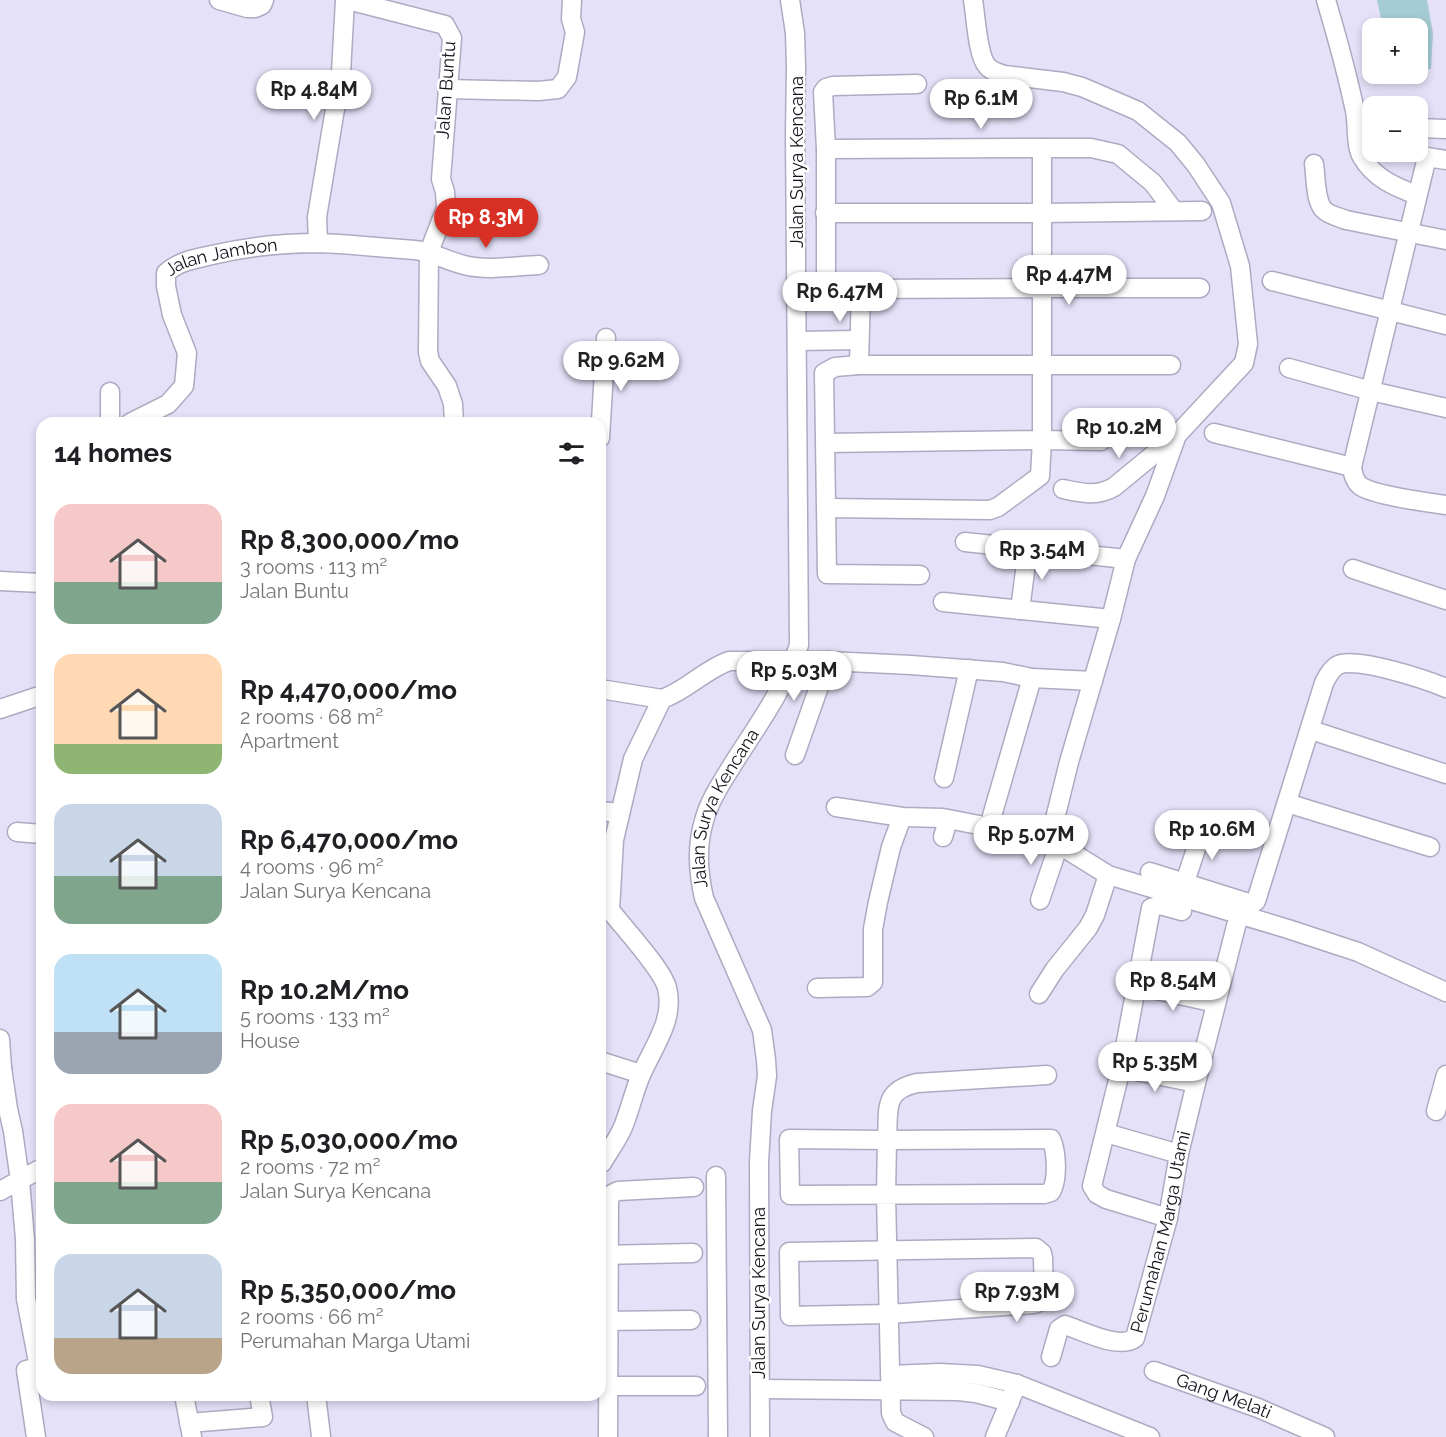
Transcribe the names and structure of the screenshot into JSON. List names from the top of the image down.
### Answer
{
  "streets": {
    "street": [
      "Jalan Buntu",
      "Jalan Surya Kencana",
      "Jalan Jambon",
      "Perumahan Marga Utami",
      "Gang Melati"
    ]
  },
  "page": {
    "map_buttons": ["+", "−"],
    "price": [
      "Rp 4.84M",
      "Rp 6.1M",
      "Rp 8.3M",
      "Rp 4.47M",
      "Rp 6.47M",
      "Rp 9.62M",
      "Rp 10.2M",
      "Rp 3.54M",
      "Rp 5.03M",
      "Rp 10.6M",
      "Rp 5.07M",
      "Rp 8.54M",
      "Rp 5.35M",
      "Rp 7.93M"
    ],
    "heading": "14 homes",
    "list": [
      {
        "name": "Rp 8,300,000/mo",
        "note": "3 rooms · 113 m² · Jalan Buntu"
      },
      {
        "name": "Rp 4,470,000/mo",
        "note": "2 rooms · 68 m² · Apartment"
      },
      {
        "name": "Rp 6,470,000/mo",
        "note": "4 rooms · 96 m² · Jalan Surya Kencana"
      },
      {
        "name": "Rp 10.2M/mo",
        "note": "5 rooms · 133 m² · House"
      },
      {
        "name": "Rp 5,030,000/mo",
        "note": "2 rooms · 72 m² · Jalan Surya Kencana"
      },
      {
        "name": "Rp 5,350,000/mo",
        "note": "2 rooms · 66 m² · Perumahan Marga Utami"
      }
    ]
  }
}
